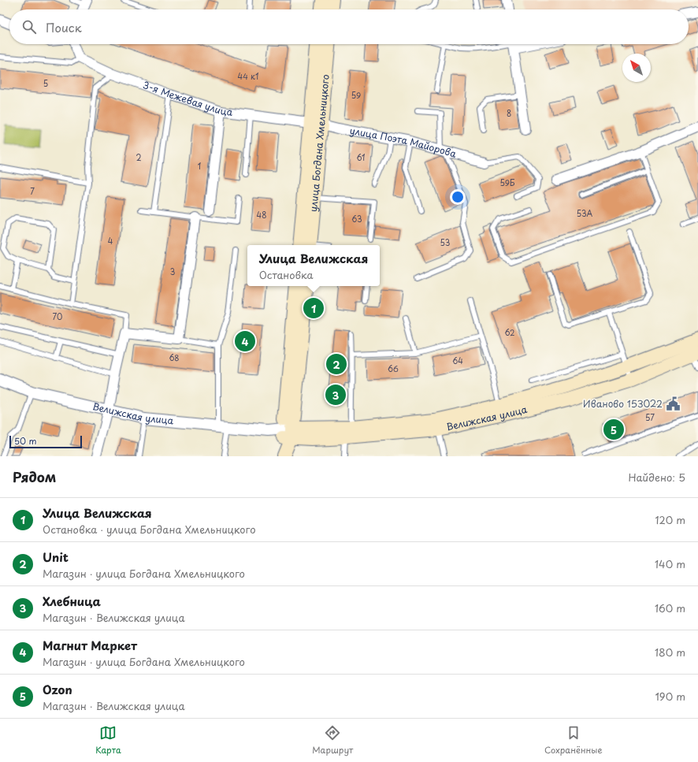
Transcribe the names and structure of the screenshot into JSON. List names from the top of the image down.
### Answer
{
  "streets": {
    "main road": ["улица Богдана Хмельницкого", "Велижская улица"],
    "street": ["3-я Межевая улица", "улица Поэта Майорова"]
  },
  "crossings": [
    ["3-я Межевая улица", "улица Богдана Хмельницкого"],
    ["3-я Межевая улица", "улица Поэта Майорова"],
    ["улица Богдана Хмельницкого", "улица Поэта Майорова"]
  ],
  "places": {
    "public building": ["Иваново 153022"]
  },
  "house_numbers": [
    "44 к1",
    "5",
    "59",
    "8",
    "2",
    "61",
    "1",
    "59Б",
    "7",
    "53А",
    "48",
    "63",
    "4",
    "53",
    "3",
    "70",
    "62",
    "68",
    "64",
    "66",
    "57"
  ],
  "scale_bar": "50 m",
  "north": "top left",
  "page": {
    "search": "Поиск",
    "popup": ["Улица Велижская", "Остановка"],
    "pins": [
      "1",
      "4",
      "2",
      "3",
      "5"
    ],
    "scale": "50 m",
    "heading": ["Рядом", "Найдено: 5"],
    "list": [
      {
        "mark": "1",
        "name": "Улица Велижская",
        "note": "Остановка · улица Богдана Хмельницкого",
        "value": "120 m"
      },
      {
        "mark": "2",
        "name": "Unit",
        "note": "Магазин · улица Богдана Хмельницкого",
        "value": "140 m"
      },
      {
        "mark": "3",
        "name": "Хлебница",
        "note": "Магазин · Велижская улица",
        "value": "160 m"
      },
      {
        "mark": "4",
        "name": "Магнит Маркет",
        "note": "Магазин · улица Богдана Хмельницкого",
        "value": "180 m"
      },
      {
        "mark": "5",
        "name": "Ozon",
        "note": "Магазин · Велижская улица",
        "value": "190 m"
      }
    ],
    "nav": ["Карта", "Маршрут", "Сохранённые"]
  }
}
